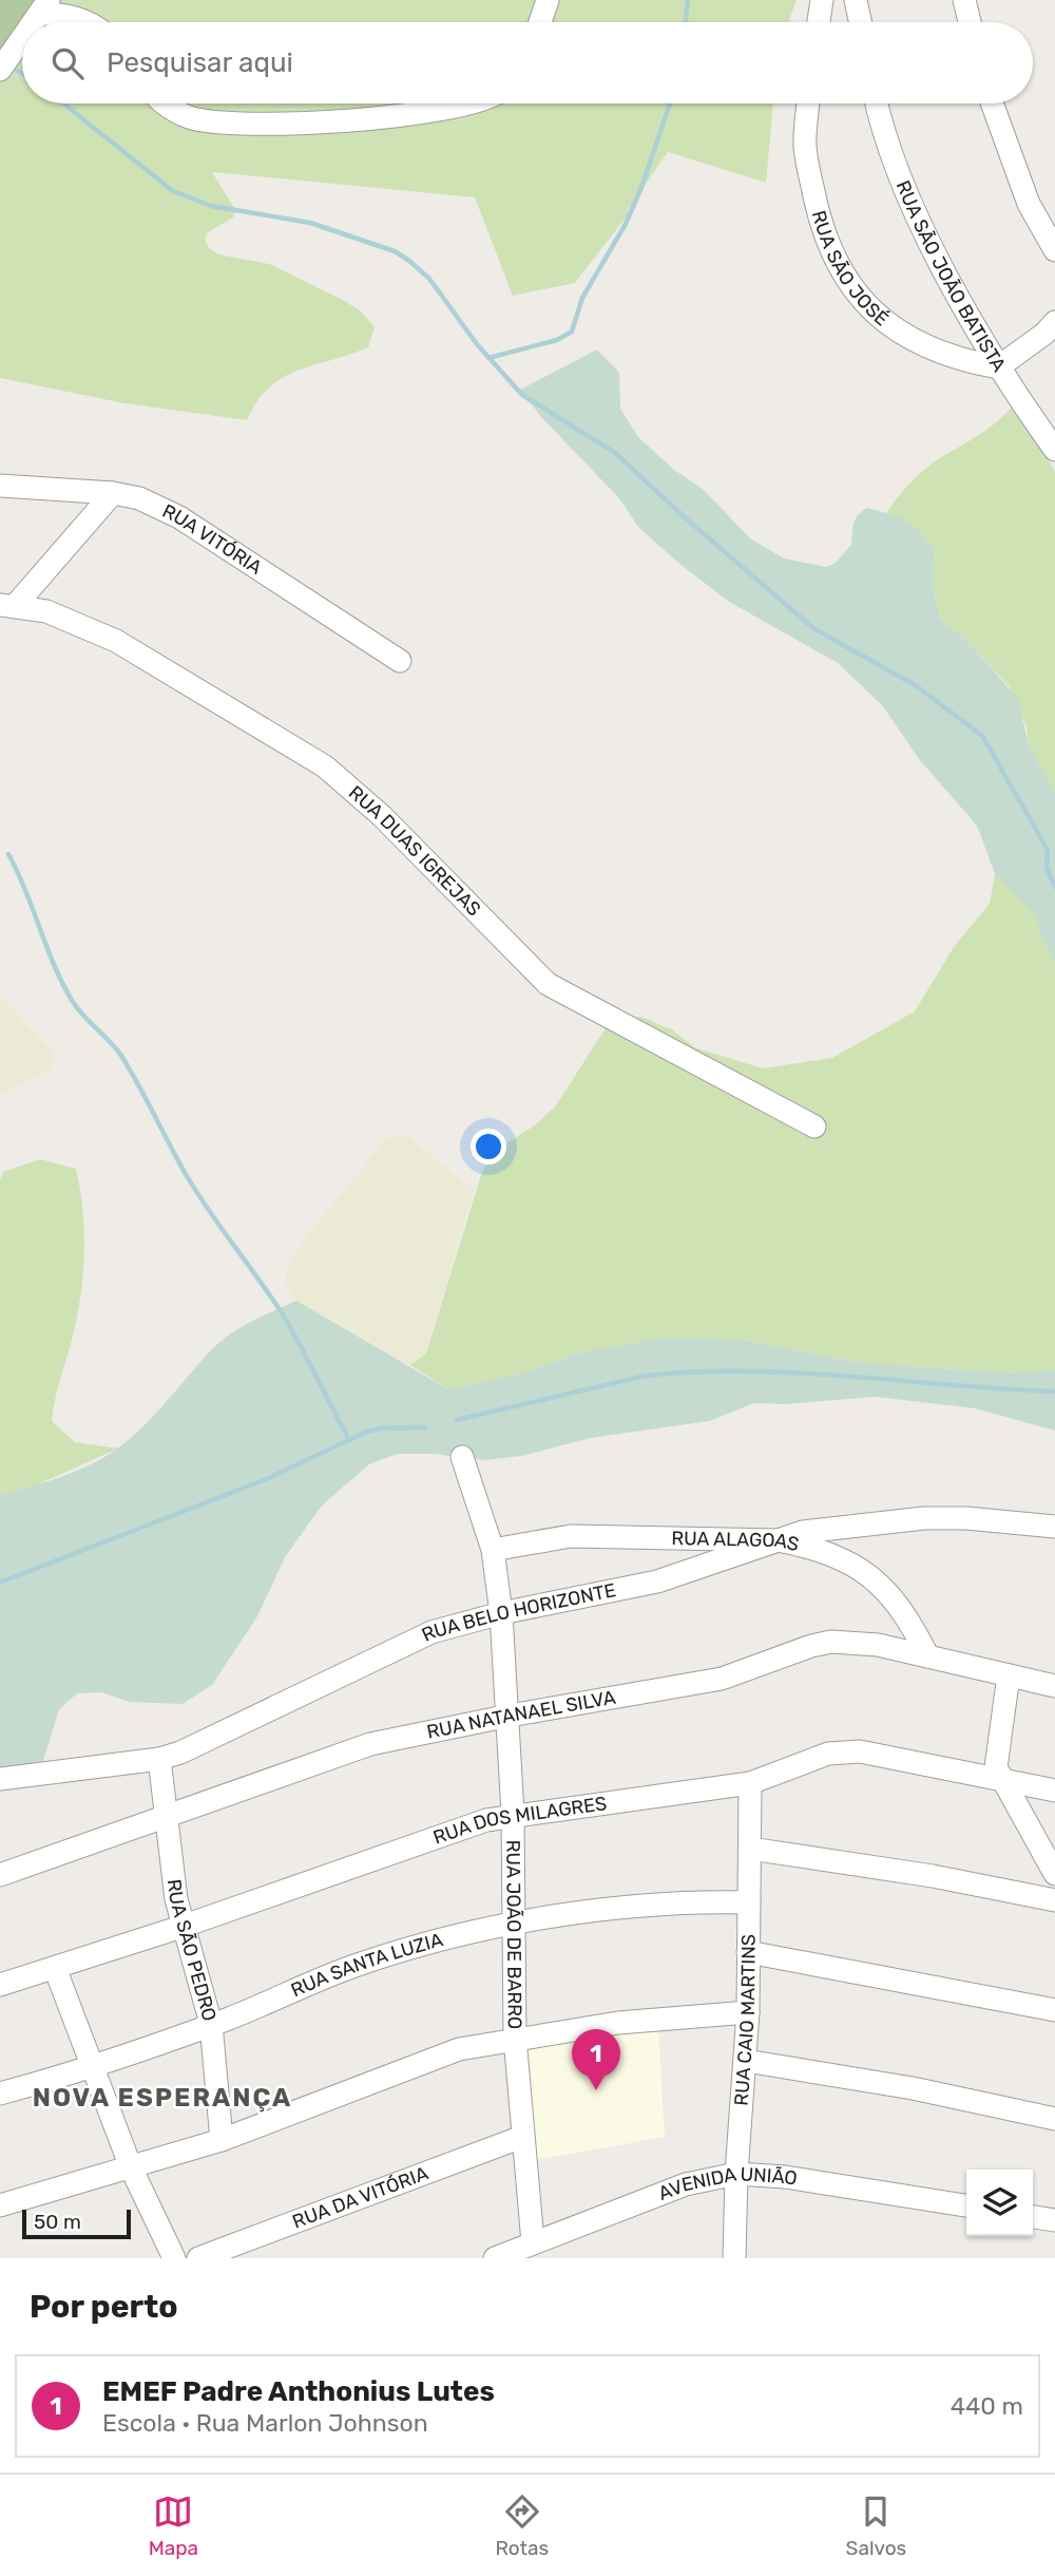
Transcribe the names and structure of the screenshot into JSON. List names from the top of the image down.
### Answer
{
  "streets": {
    "street": [
      "RUA SÃO JOSÉ",
      "RUA SÃO JOÃO BATISTA",
      "RUA VITÓRIA",
      "RUA DUAS IGREJAS",
      "RUA ALAGOAS",
      "RUA BELO HORIZONTE",
      "RUA NATANAEL SILVA",
      "RUA DOS MILAGRES",
      "RUA JOÃO DE BARRO",
      "RUA SÃO PEDRO",
      "RUA SANTA LUZIA",
      "RUA CAIO MARTINS",
      "AVENIDA UNIÃO",
      "RUA DA VITÓRIA"
    ]
  },
  "crossings": [
    ["RUA SÃO JOSÉ", "RUA SÃO JOÃO BATISTA"],
    ["RUA ALAGOAS", "RUA BELO HORIZONTE"],
    ["RUA ALAGOAS", "RUA NATANAEL SILVA"],
    ["RUA ALAGOAS", "RUA JOÃO DE BARRO"],
    ["RUA BELO HORIZONTE", "RUA JOÃO DE BARRO"],
    ["RUA BELO HORIZONTE", "RUA SÃO PEDRO"],
    ["RUA NATANAEL SILVA", "RUA JOÃO DE BARRO"],
    ["RUA NATANAEL SILVA", "RUA SÃO PEDRO"],
    ["RUA DOS MILAGRES", "RUA JOÃO DE BARRO"],
    ["RUA DOS MILAGRES", "RUA SÃO PEDRO"],
    ["RUA DOS MILAGRES", "RUA CAIO MARTINS"],
    ["RUA JOÃO DE BARRO", "RUA SANTA LUZIA"],
    ["RUA JOÃO DE BARRO", "AVENIDA UNIÃO"],
    ["RUA JOÃO DE BARRO", "RUA DA VITÓRIA"],
    ["RUA SÃO PEDRO", "RUA SANTA LUZIA"],
    ["RUA SANTA LUZIA", "RUA CAIO MARTINS"],
    ["RUA CAIO MARTINS", "AVENIDA UNIÃO"]
  ],
  "districts": ["NOVA ESPERANÇA"],
  "scale_bar": "50 m",
  "page": {
    "search": "Pesquisar aqui",
    "pins": "1",
    "scale": "50 m",
    "heading": "Por perto",
    "list": [
      {
        "mark": "1",
        "name": "EMEF Padre Anthonius Lutes",
        "note": "Escola · Rua Marlon Johnson",
        "value": "440 m"
      }
    ],
    "nav": ["Mapa", "Rotas", "Salvos"]
  }
}
